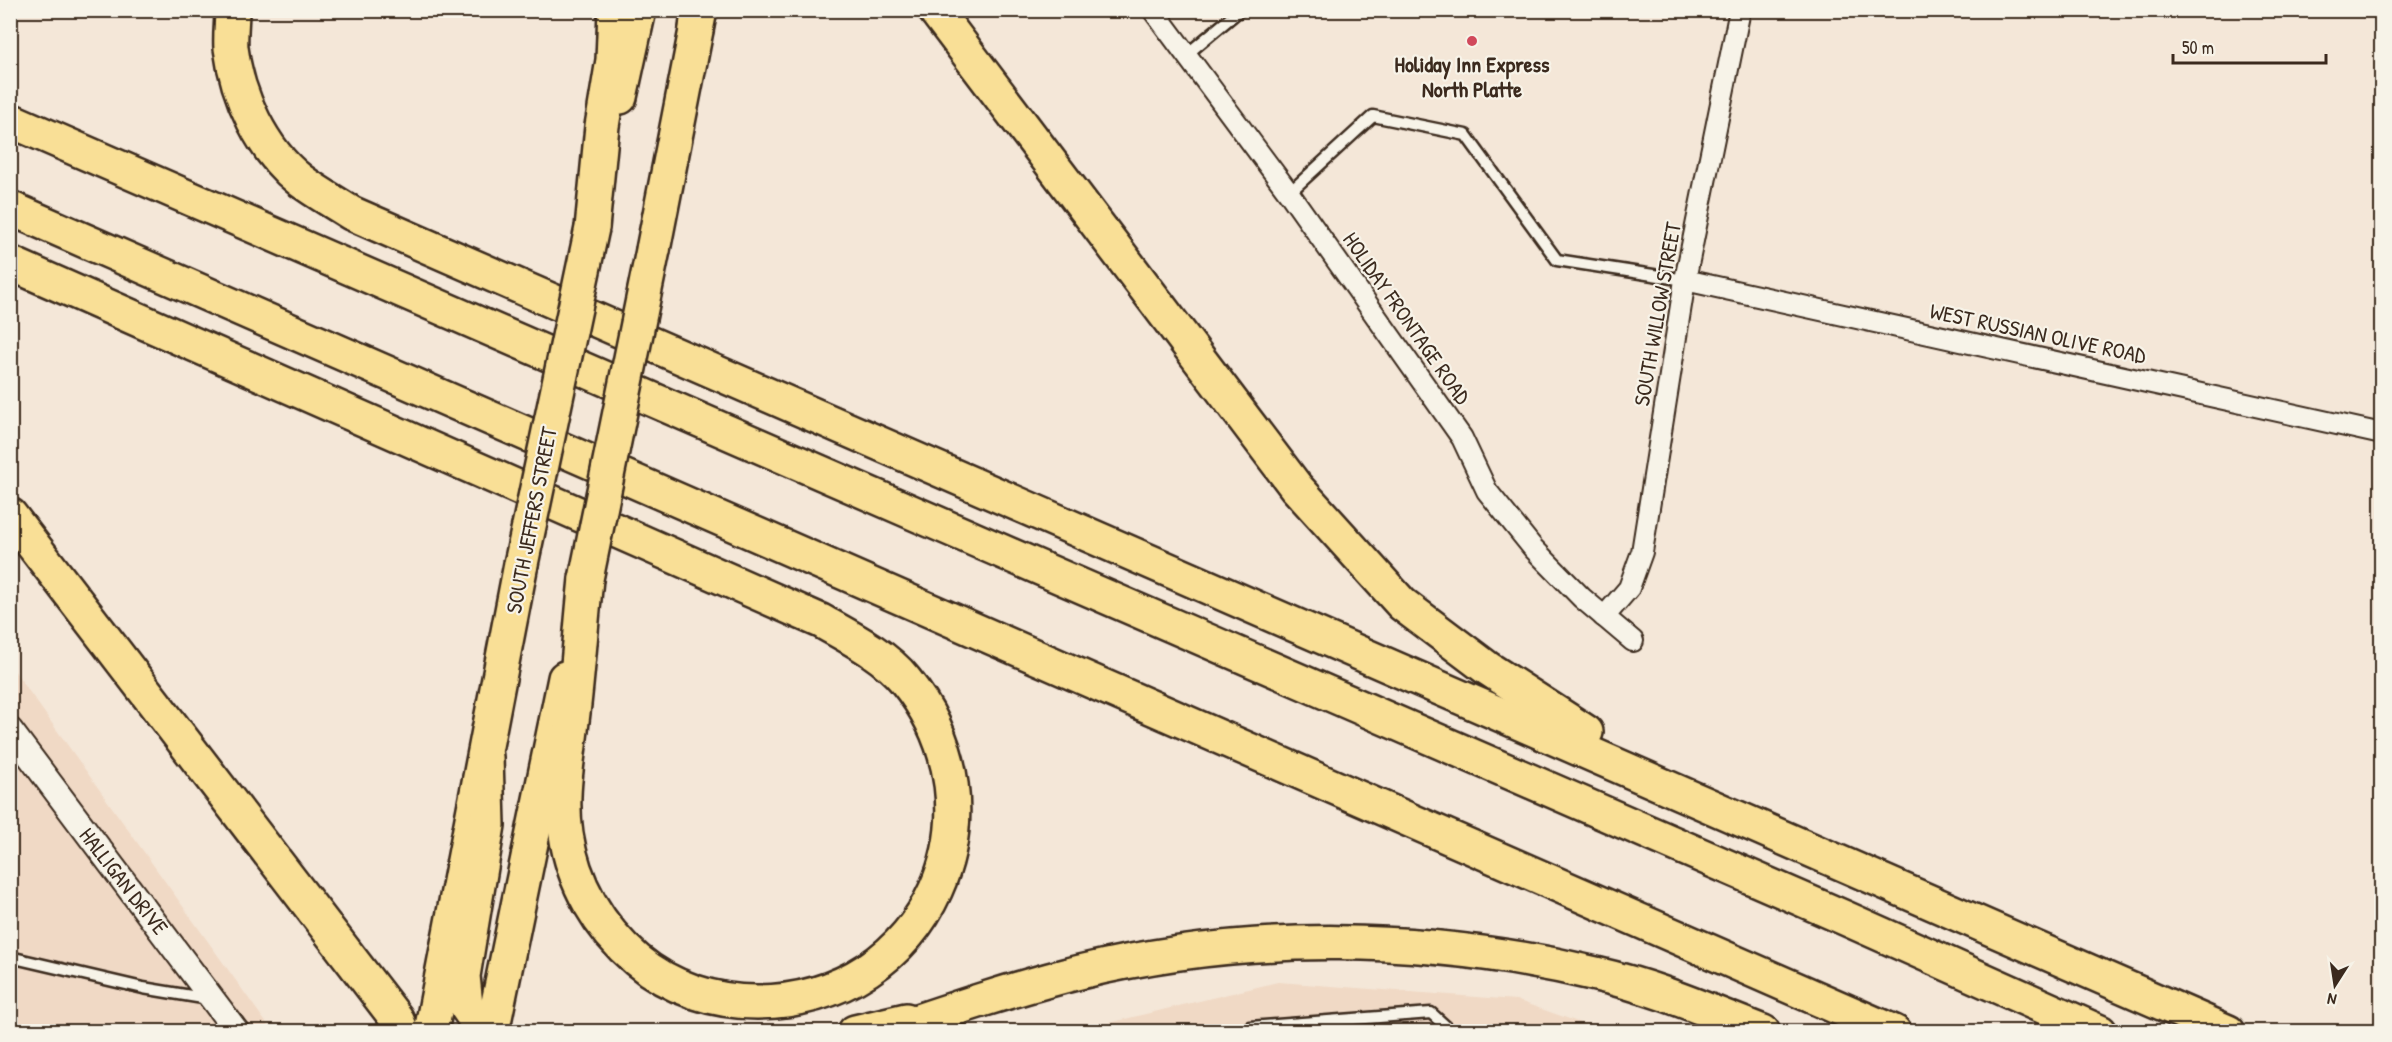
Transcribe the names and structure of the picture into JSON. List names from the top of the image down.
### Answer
{
  "streets": {
    "highway": ["SOUTH JEFFERS STREET"],
    "street": [
      "SOUTH WILLOW STREET",
      "HOLIDAY FRONTAGE ROAD",
      "WEST RUSSIAN OLIVE ROAD",
      "HALLIGAN DRIVE"
    ]
  },
  "crossings": [
    ["SOUTH WILLOW STREET", "HOLIDAY FRONTAGE ROAD"],
    ["SOUTH WILLOW STREET", "WEST RUSSIAN OLIVE ROAD"]
  ],
  "places": ["Holiday Inn Express North Platte"],
  "scale_bar": "50 m",
  "north": "bottom"
}
